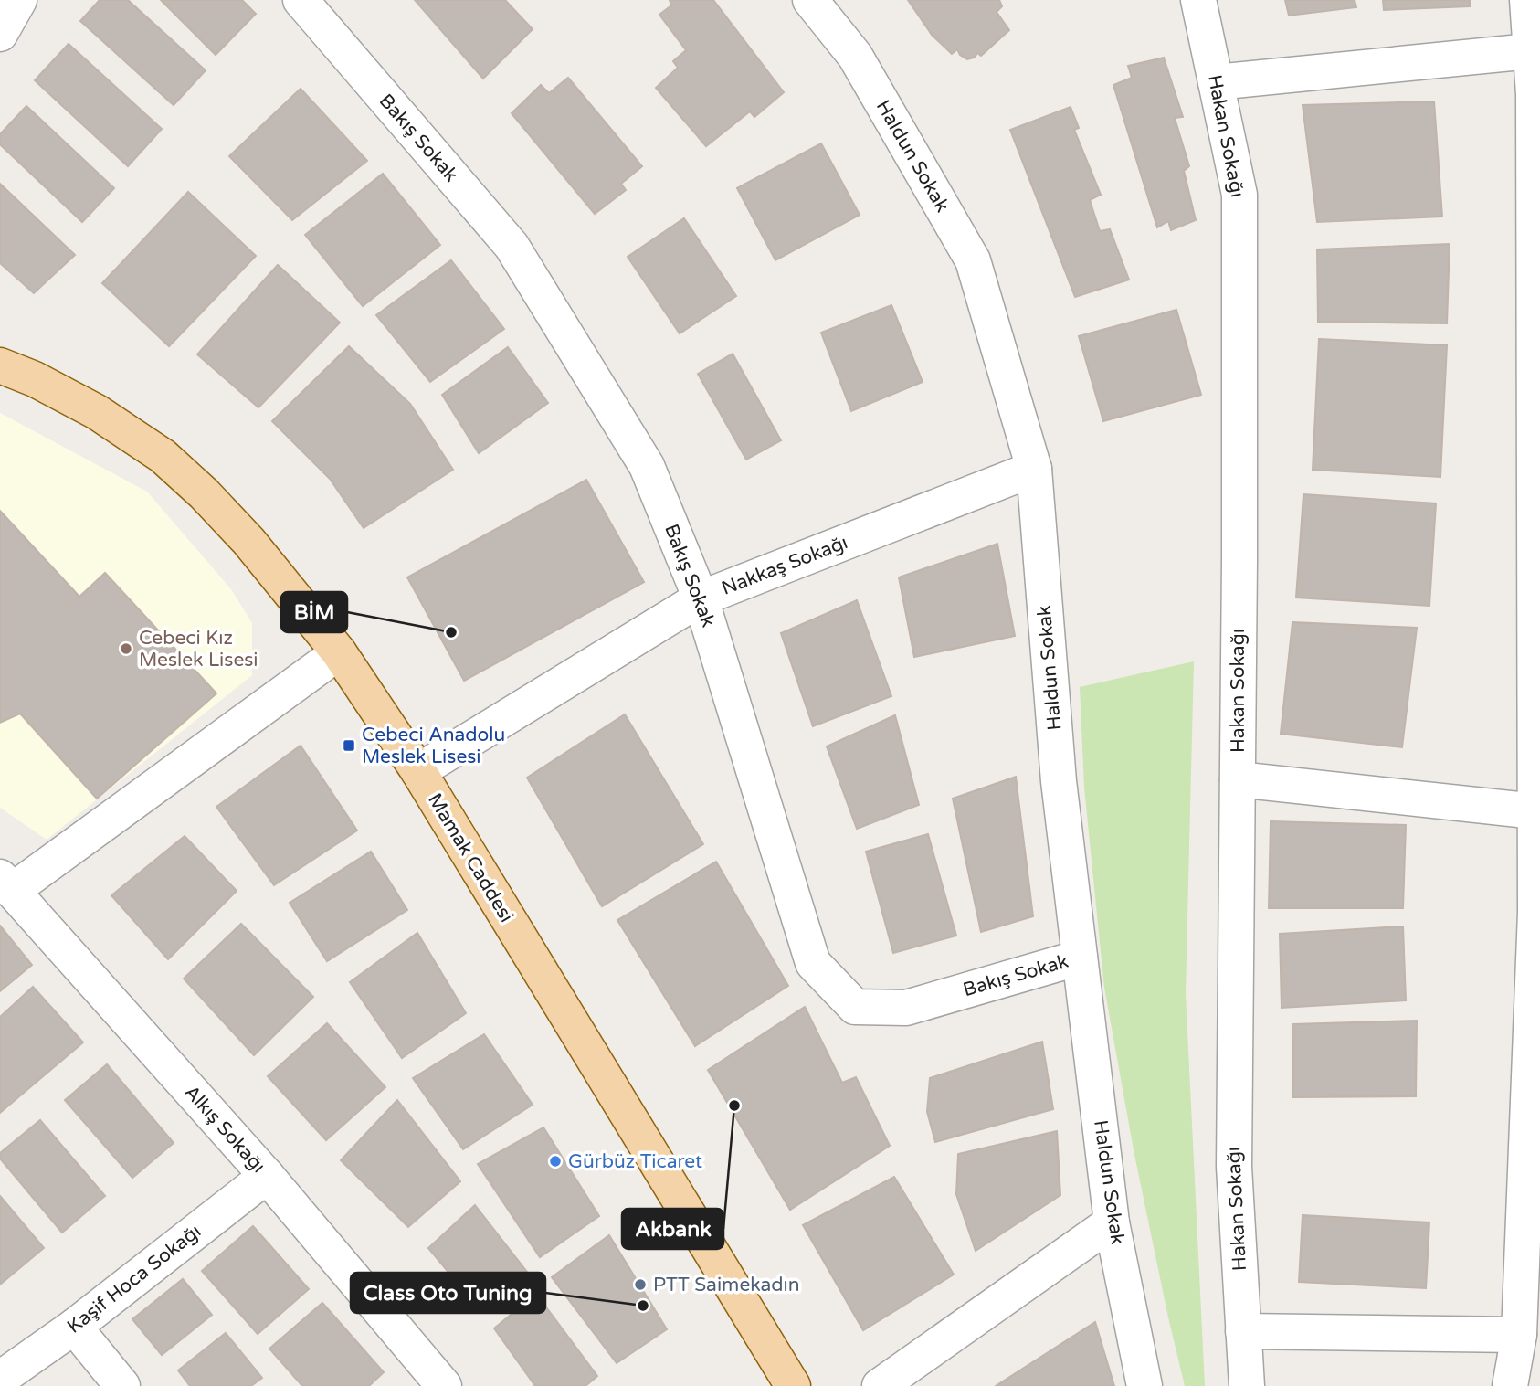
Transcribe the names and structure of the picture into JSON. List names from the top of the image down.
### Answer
{
  "streets": {
    "main road": ["Mamak Caddesi"],
    "street": [
      "Hakan Sokağı",
      "Bakış Sokak",
      "Haldun Sokak",
      "Nakkaş Sokağı",
      "Alkış Sokağı",
      "Kaşif Hoca Sokağı"
    ]
  },
  "crossings": [
    ["Bakış Sokak", "Haldun Sokak"],
    ["Bakış Sokak", "Nakkaş Sokağı"],
    ["Haldun Sokak", "Nakkaş Sokağı"],
    ["Nakkaş Sokağı", "Mamak Caddesi"],
    ["Alkış Sokağı", "Kaşif Hoca Sokağı"]
  ],
  "places": {
    "other": [
      "BİM",
      "Cebeci Kız Meslek Lisesi",
      "Akbank",
      "Gürbüz Ticaret",
      "PTT Saimekadın",
      "Class Oto Tuning"
    ],
    "transit": ["Cebeci Anadolu Meslek Lisesi"]
  }
}
